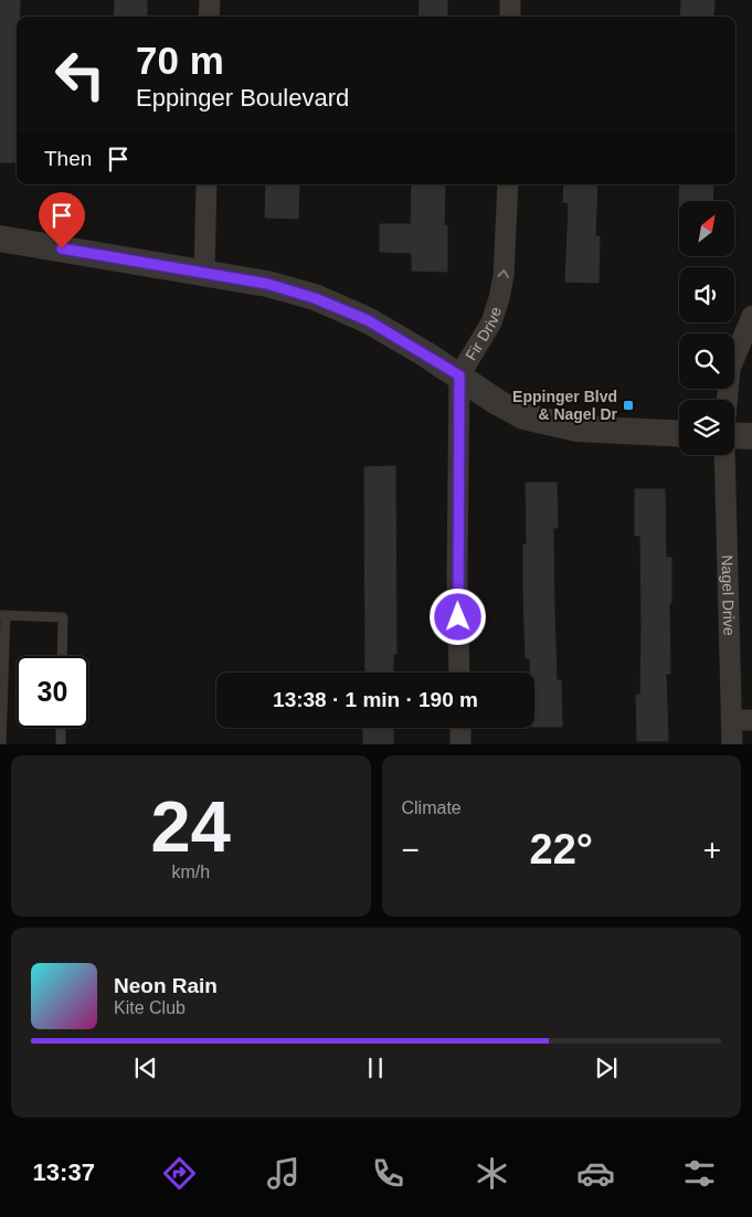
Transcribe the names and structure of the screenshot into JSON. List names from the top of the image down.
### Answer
{
  "streets": {
    "street": ["Fir Drive", "Nagel Drive"]
  },
  "one_way": ["Fir Drive"],
  "places": {
    "transit": ["Eppinger Blvd & Nagel Dr"]
  },
  "north": "top right",
  "page": {
    "turn": ["70 m", "Eppinger Boulevard"],
    "then": "Then",
    "limit": "30",
    "trip": "13:38 · 1 min · 190 m",
    "tile": [
      ["24", "km/h"],
      "Climate"
    ],
    "heat": ["−", "22°", "+"],
    "song": ["Neon Rain", "Kite Club"],
    "tabs": "13:37"
  }
}
